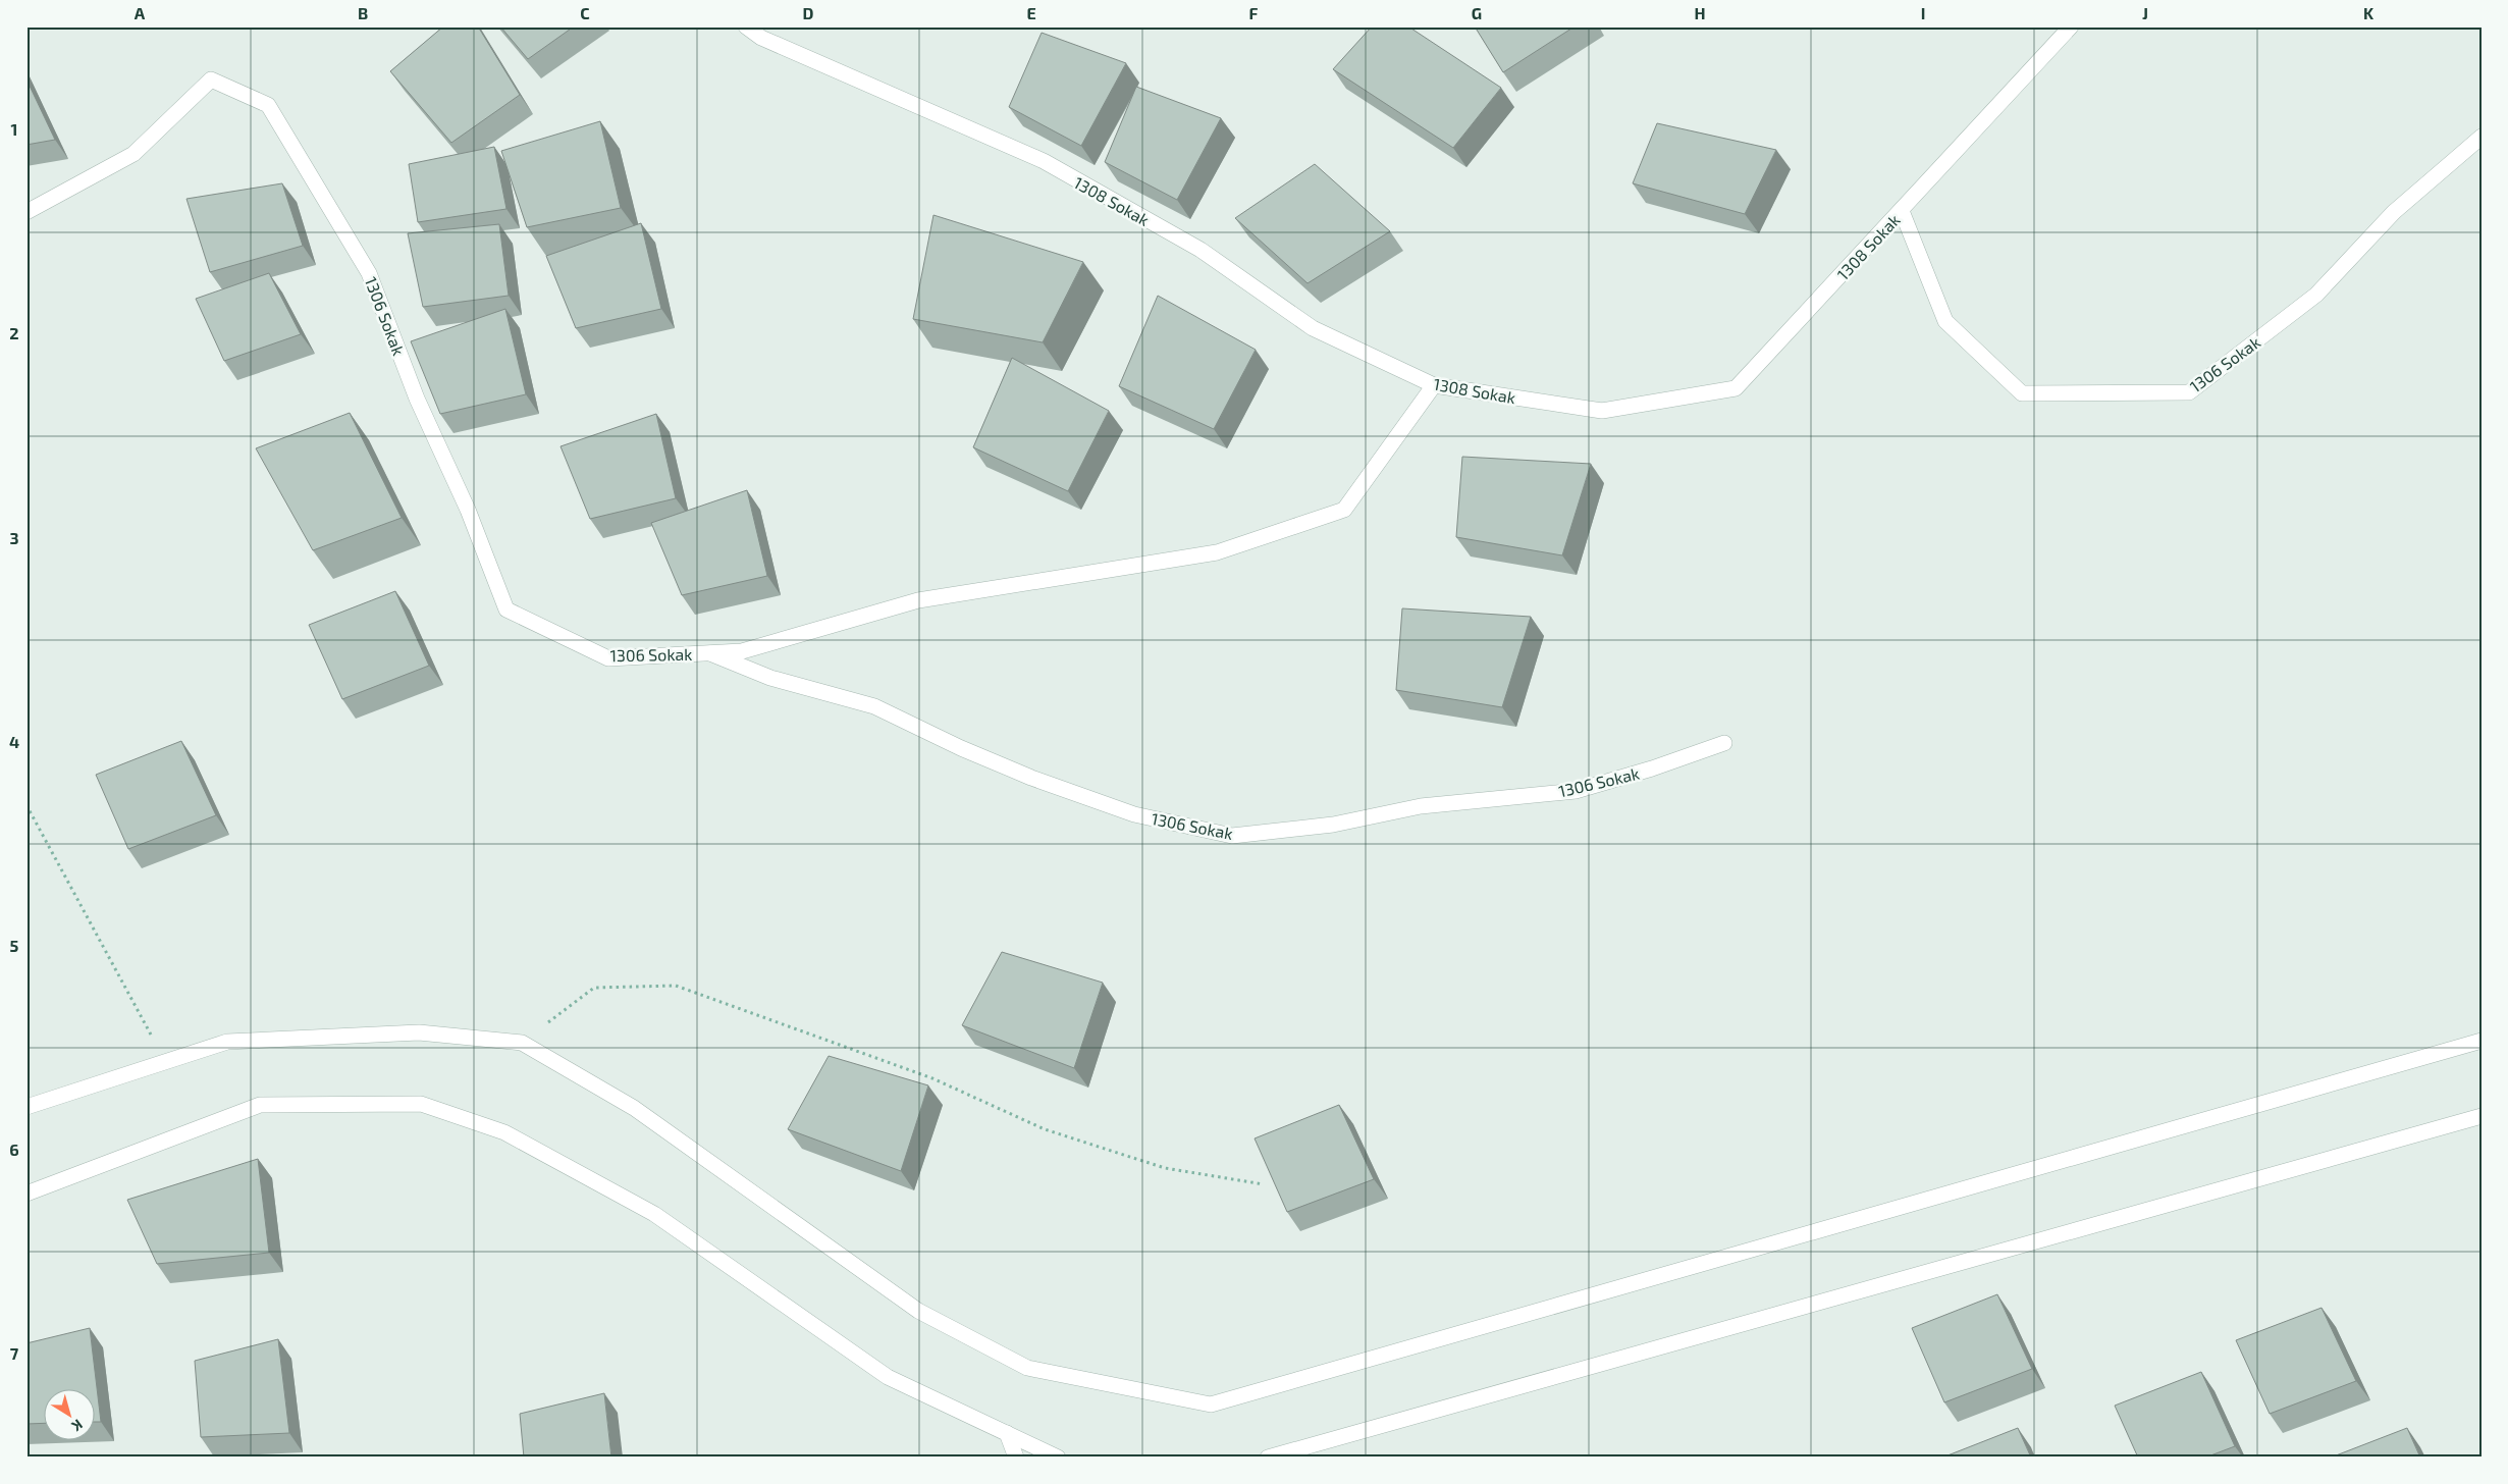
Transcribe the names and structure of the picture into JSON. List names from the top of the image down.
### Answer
{
  "streets": {
    "street": ["1308 Sokak", "1306 Sokak"]
  },
  "crossings": [
    ["1308 Sokak", "1306 Sokak"]
  ],
  "north": "bottom right",
  "grid": {
    "columns": [
      "A",
      "B",
      "C",
      "D",
      "E",
      "F",
      "G",
      "H",
      "I",
      "J",
      "K"
    ],
    "rows": [
      "1",
      "2",
      "3",
      "4",
      "5",
      "6",
      "7"
    ]
  }
}
